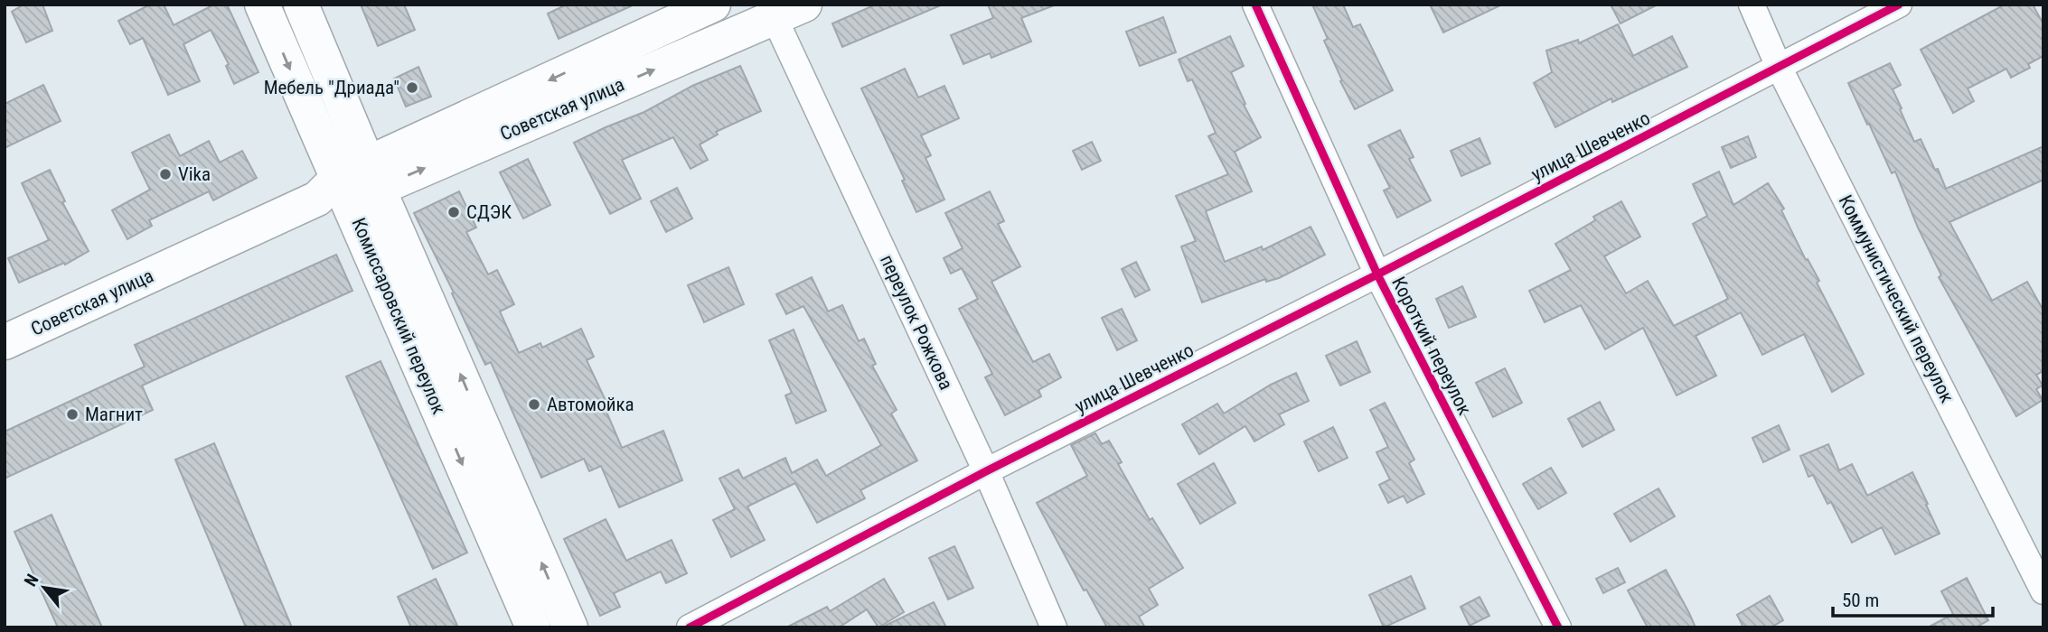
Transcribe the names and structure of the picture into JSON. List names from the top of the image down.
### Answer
{
  "streets": {
    "main road": ["Советская улица", "Комиссаровский переулок"],
    "street": [
      "улица Шевченко",
      "Коммунистический переулок",
      "переулок Рожкова",
      "Короткий переулок"
    ]
  },
  "crossings": [
    ["Советская улица", "Комиссаровский переулок"],
    ["Советская улица", "переулок Рожкова"],
    ["улица Шевченко", "Коммунистический переулок"],
    ["улица Шевченко", "переулок Рожкова"],
    ["улица Шевченко", "Короткий переулок"]
  ],
  "places": [
    "Мебель \"Дриада\"",
    "Vika",
    "СДЭК",
    "Автомойка",
    "Магнит"
  ],
  "scale_bar": "50 m",
  "north": "top left"
}
